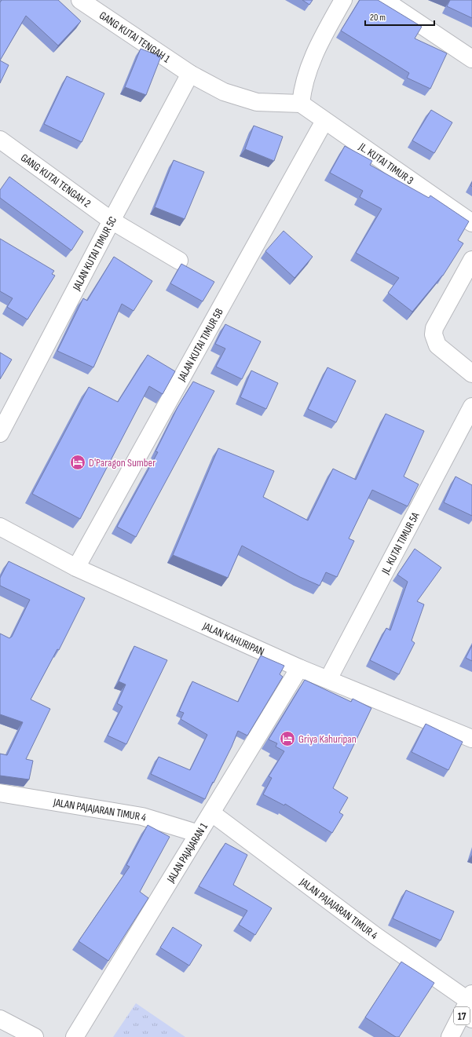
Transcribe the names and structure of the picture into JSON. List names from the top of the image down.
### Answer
{
  "streets": {
    "main road": [
      "GANG KUTAI TENGAH 1",
      "JL. KUTAI TIMUR 3",
      "GANG KUTAI TENGAH 2",
      "JALAN KUTAI TIMUR 5C",
      "JALAN KUTAI TIMUR 5B",
      "JL. KUTAI TIMUR 5A",
      "JALAN KAHURIPAN",
      "JALAN PAJAJARAN TIMUR 4",
      "JALAN PAJAJARAN 1",
      "17"
    ]
  },
  "crossings": [
    ["GANG KUTAI TENGAH 1", "JL. KUTAI TIMUR 3"],
    ["GANG KUTAI TENGAH 1", "JALAN KUTAI TIMUR 5C"],
    ["JL. KUTAI TIMUR 3", "JALAN KUTAI TIMUR 5B"],
    ["GANG KUTAI TENGAH 2", "JALAN KUTAI TIMUR 5C"],
    ["JALAN KUTAI TIMUR 5B", "JALAN KAHURIPAN"],
    ["JL. KUTAI TIMUR 5A", "JALAN KAHURIPAN"],
    ["JALAN KAHURIPAN", "JALAN PAJAJARAN 1"],
    ["JALAN PAJAJARAN TIMUR 4", "JALAN PAJAJARAN 1"],
    ["JALAN PAJAJARAN TIMUR 4", "17"]
  ],
  "places": {
    "hotel": ["D'Paragon Sumber", "Griya Kahuripan"]
  },
  "scale_bar": "20 m"
}
